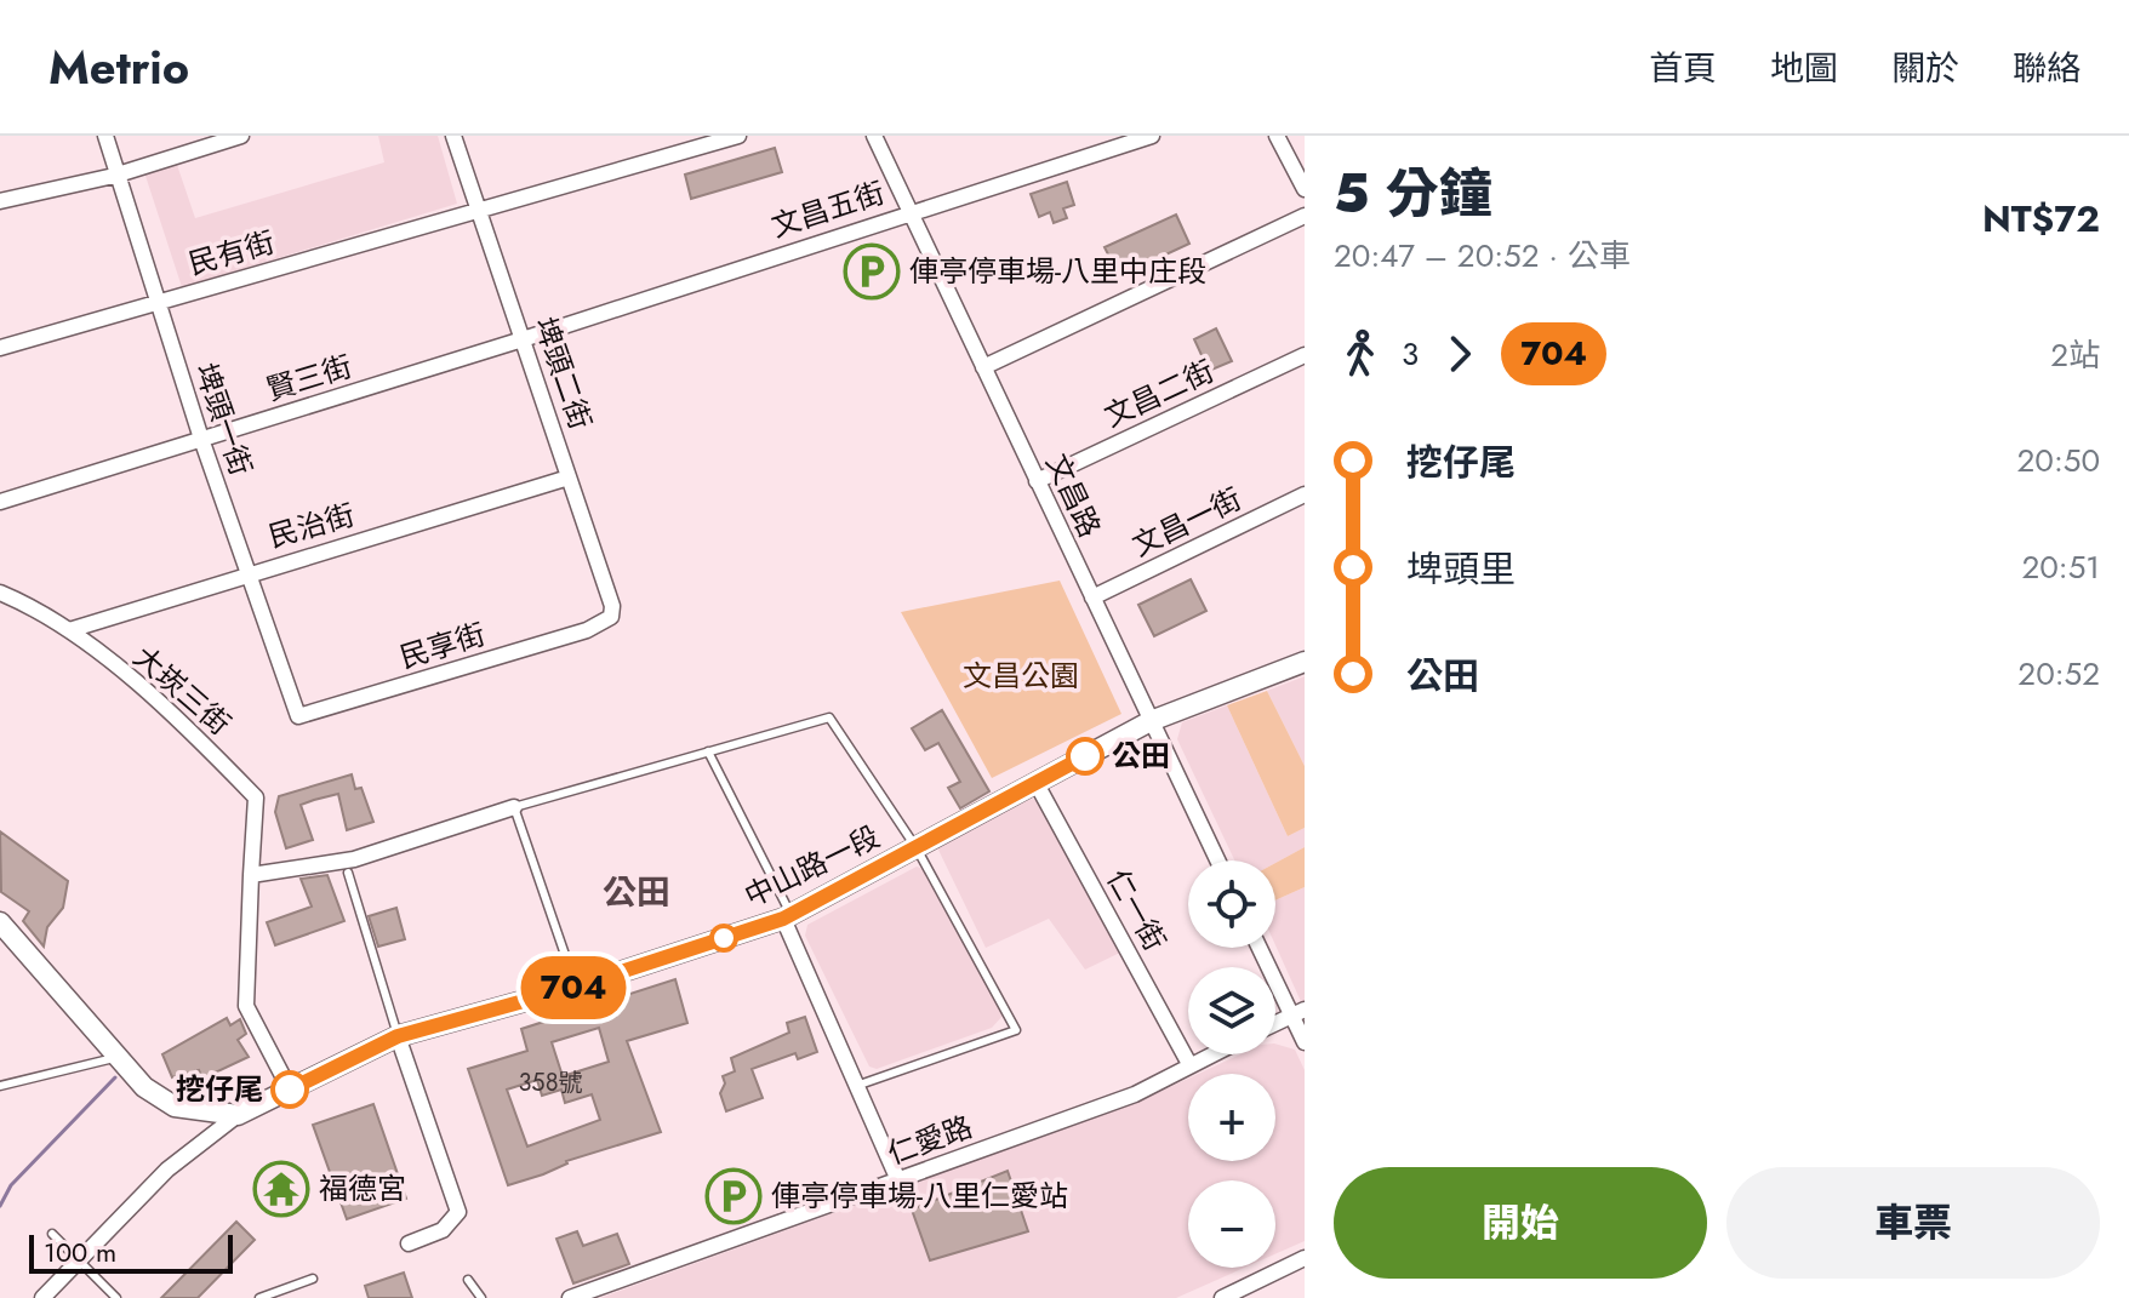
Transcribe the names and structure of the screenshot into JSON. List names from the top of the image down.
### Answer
{
  "streets": {
    "main road": ["中山路一段"],
    "street": [
      "文昌五街",
      "民有街",
      "埤頭二街",
      "賢三街",
      "文昌二街",
      "埤頭一街",
      "文昌路",
      "文昌一街",
      "民治街",
      "民享街",
      "大崁三街",
      "仁一街",
      "仁愛路"
    ]
  },
  "crossings": [
    ["文昌五街", "埤頭二街"],
    ["文昌五街", "賢三街"],
    ["文昌五街", "文昌路"],
    ["民有街", "埤頭二街"],
    ["民有街", "埤頭一街"],
    ["埤頭二街", "賢三街"],
    ["埤頭二街", "民治街"],
    ["埤頭二街", "民享街"],
    ["賢三街", "埤頭一街"],
    ["文昌二街", "文昌路"],
    ["埤頭一街", "民治街"],
    ["埤頭一街", "民享街"],
    ["文昌路", "文昌一街"],
    ["文昌路", "中山路一段"],
    ["民治街", "大崁三街"],
    ["大崁三街", "中山路一段"],
    ["中山路一段", "仁一街"],
    ["仁一街", "仁愛路"]
  ],
  "districts": ["公田"],
  "parks": ["文昌公園"],
  "places": {
    "parking": ["俥亭停車場-八里中庄段", "俥亭停車場-八里仁愛站"],
    "other": ["公田", "挖仔尾"],
    "temple": ["福德宮"]
  },
  "lines": ["bus line 704"],
  "house_numbers": ["358號"],
  "scale_bar": "100 m",
  "page": {
    "header": "Metrio",
    "nav": [
      "首頁",
      "地圖",
      "關於",
      "聯絡"
    ],
    "on_map": "704",
    "heading": ["5 分鐘", "20:47 – 20:52 · 公車", "NT$72"],
    "legs": ["3", "704", "2站"],
    "list": [
      {
        "name": "挖仔尾",
        "value": "20:50"
      },
      {
        "name": "埤頭里",
        "value": "20:51"
      },
      {
        "name": "公田",
        "value": "20:52"
      }
    ],
    "map_buttons": ["+", "−"],
    "buttons": ["開始", "車票"],
    "scale": "100 m"
  }
}
